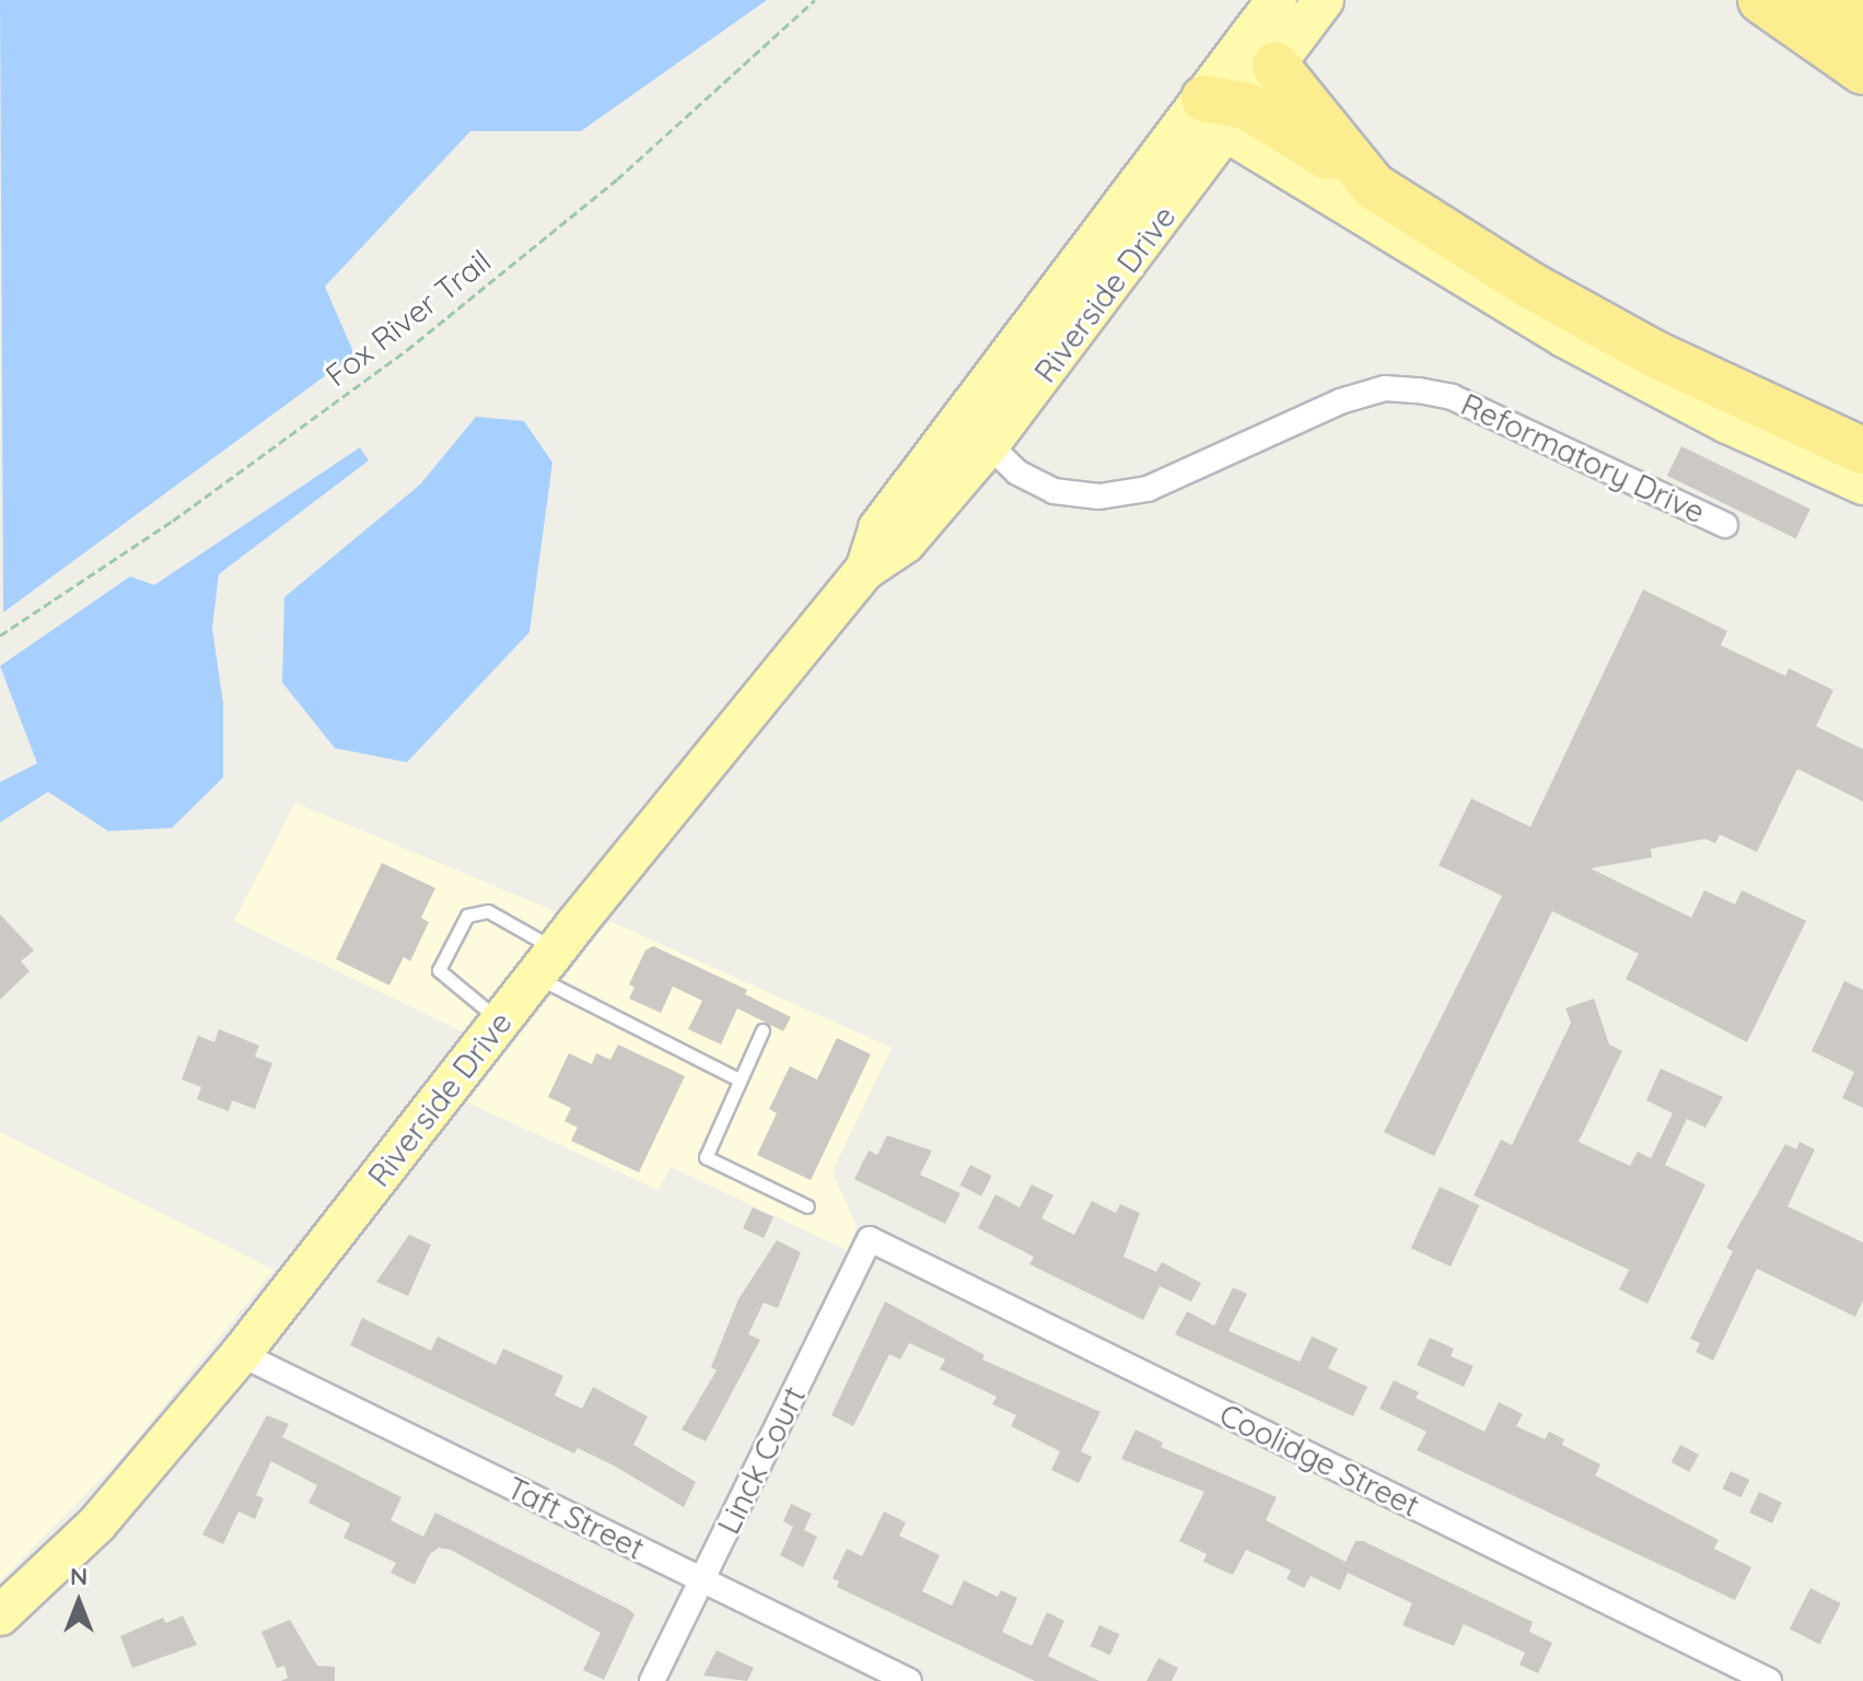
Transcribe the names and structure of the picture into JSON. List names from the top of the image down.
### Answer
{
  "streets": {
    "main road": ["Riverside Drive"],
    "street": [
      "Reformatory Drive",
      "Linck Court",
      "Coolidge Street",
      "Taft Street"
    ],
    "path": ["Fox River Trail"]
  },
  "crossings": [
    ["Riverside Drive", "Reformatory Drive"],
    ["Riverside Drive", "Taft Street"],
    ["Linck Court", "Coolidge Street"],
    ["Linck Court", "Taft Street"]
  ],
  "north": "top"
}
